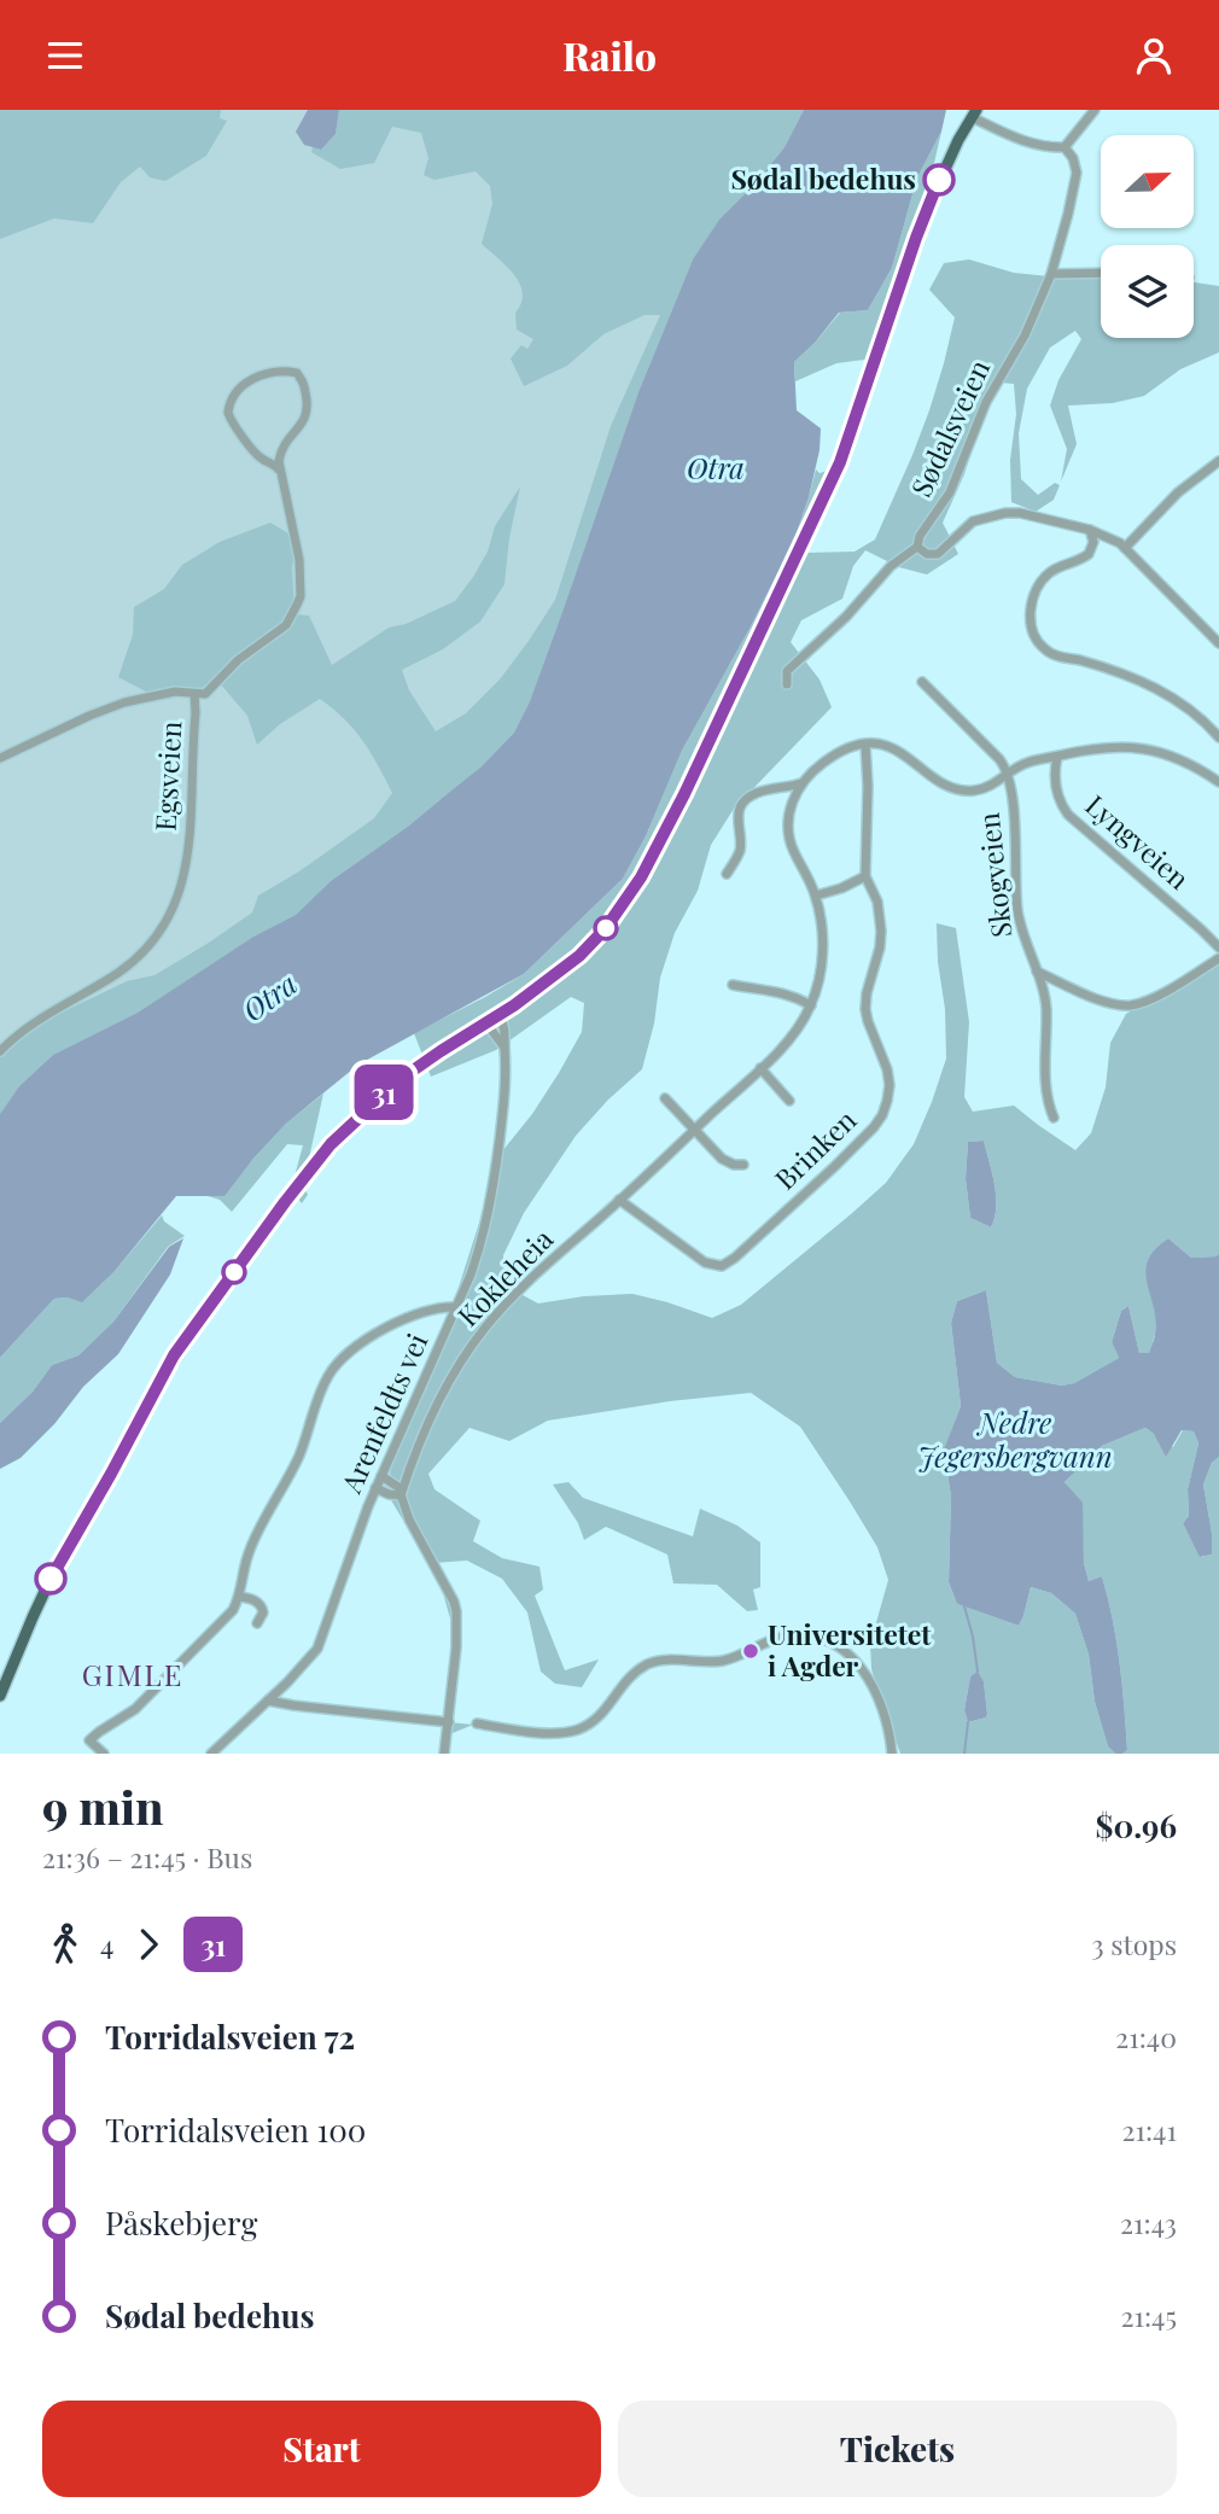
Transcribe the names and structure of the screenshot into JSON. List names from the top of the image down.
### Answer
{
  "streets": {
    "street": [
      "Sødalsveien",
      "Egsveien",
      "Lyngveien",
      "Skogveien",
      "Brinken",
      "Kokleheia",
      "Arenfeldts vei"
    ]
  },
  "crossings": [
    ["Brinken", "Kokleheia"]
  ],
  "districts": ["GIMLE"],
  "water": ["Otra", "Nedre Jegersbergvann"],
  "places": ["Sødal bedehus", "Universitetet i Agder"],
  "lines": ["bus line 31"],
  "north": "right",
  "page": {
    "header": "Railo",
    "on_map": "31",
    "heading": ["9 min", "21:36 – 21:45 · Bus", "$0.96"],
    "legs": ["4", "31", "3 stops"],
    "list": [
      {
        "name": "Torridalsveien 72",
        "value": "21:40"
      },
      {
        "name": "Torridalsveien 100",
        "value": "21:41"
      },
      {
        "name": "Påskebjerg",
        "value": "21:43"
      },
      {
        "name": "Sødal bedehus",
        "value": "21:45"
      }
    ],
    "buttons": ["Start", "Tickets"]
  }
}
